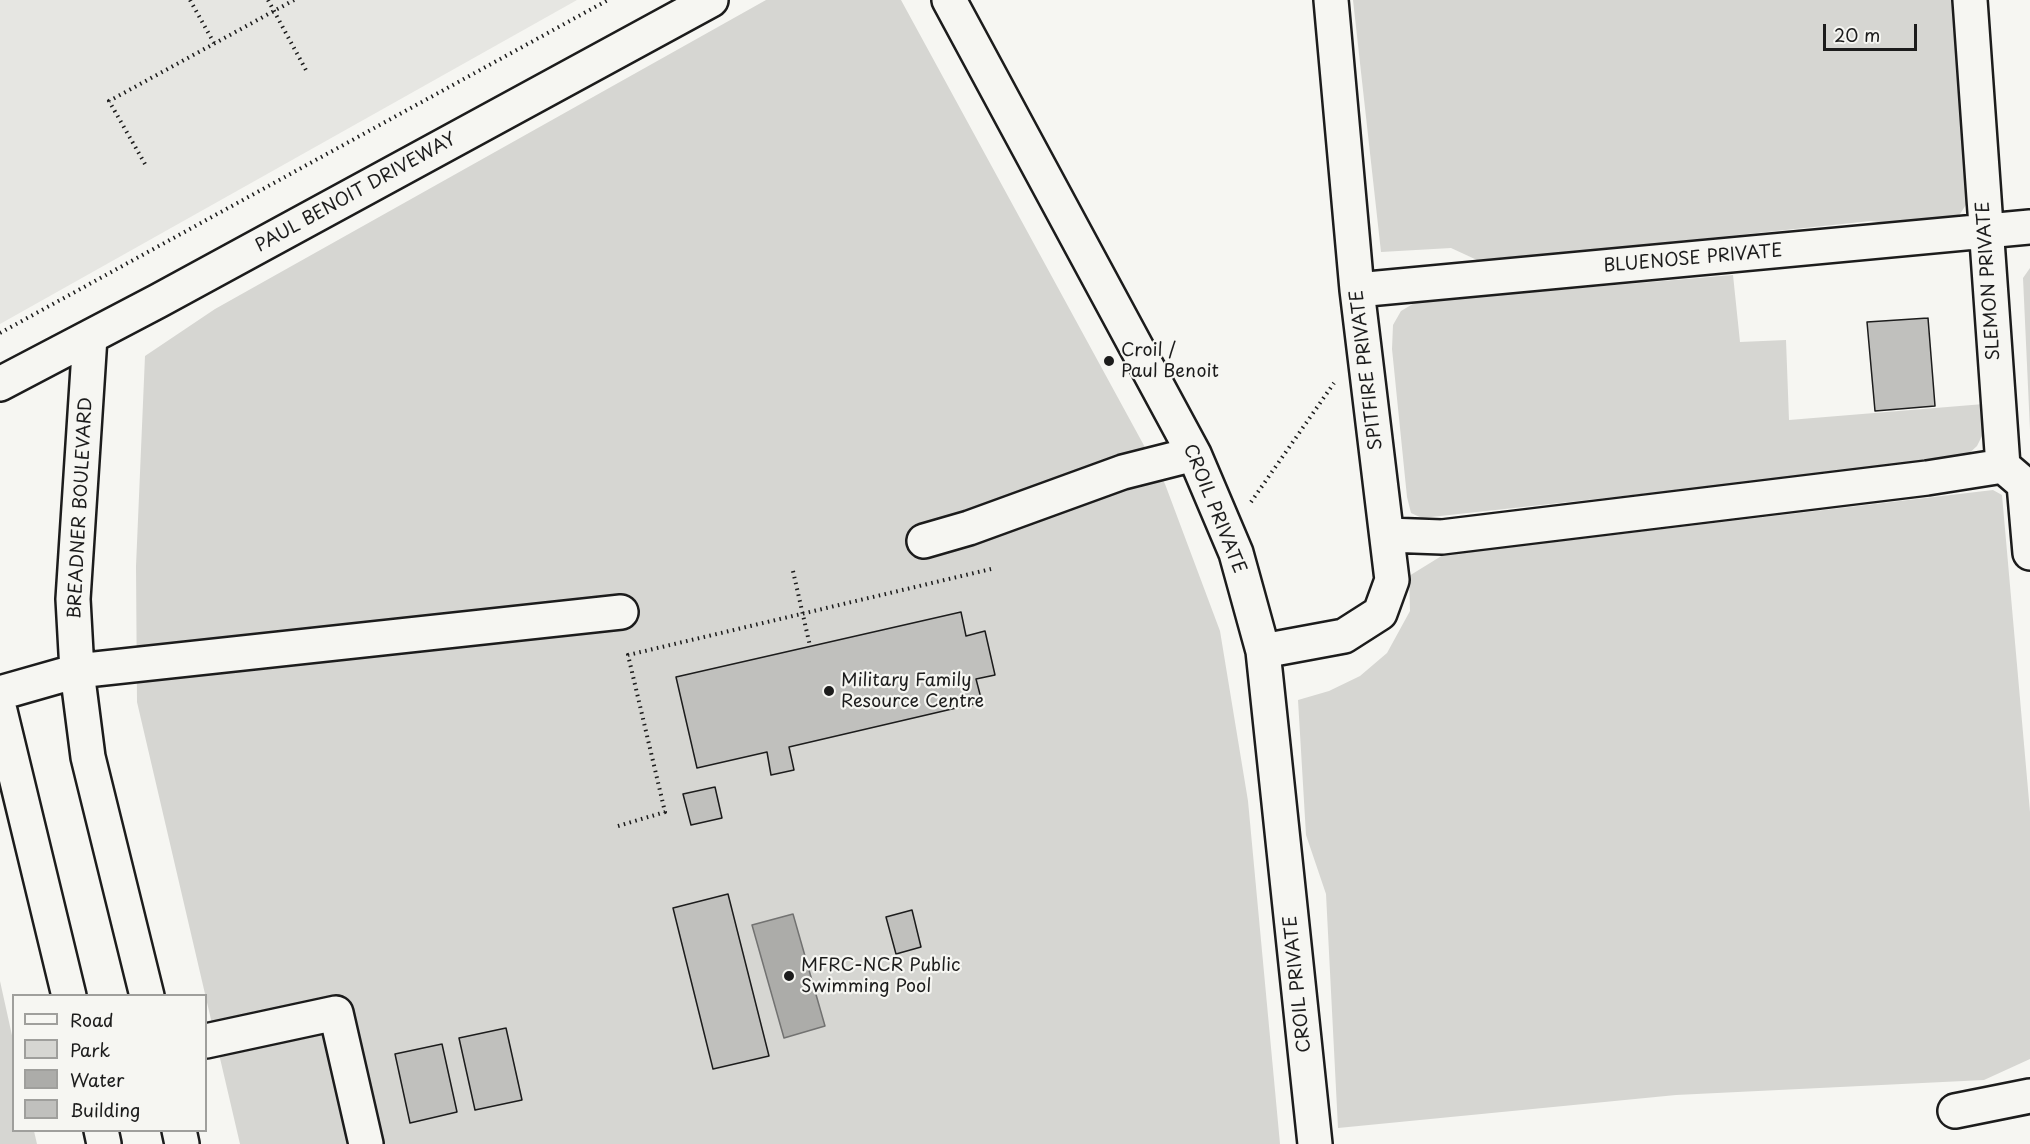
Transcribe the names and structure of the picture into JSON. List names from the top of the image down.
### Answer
{
  "streets": {
    "street": [
      "PAUL BENOIT DRIVEWAY",
      "BLUENOSE PRIVATE",
      "SLEMON PRIVATE",
      "SPITFIRE PRIVATE",
      "BREADNER BOULEVARD",
      "CROIL PRIVATE"
    ]
  },
  "crossings": [
    ["PAUL BENOIT DRIVEWAY", "BREADNER BOULEVARD"],
    ["BLUENOSE PRIVATE", "SLEMON PRIVATE"],
    ["BLUENOSE PRIVATE", "SPITFIRE PRIVATE"],
    ["SPITFIRE PRIVATE", "CROIL PRIVATE"]
  ],
  "places": ["Croil / Paul Benoit", "Military Family Resource Centre", "MFRC-NCR Public Swimming Pool"],
  "legend": [
    "Road",
    "Park",
    "Water",
    "Building"
  ],
  "scale_bar": "20 m"
}
